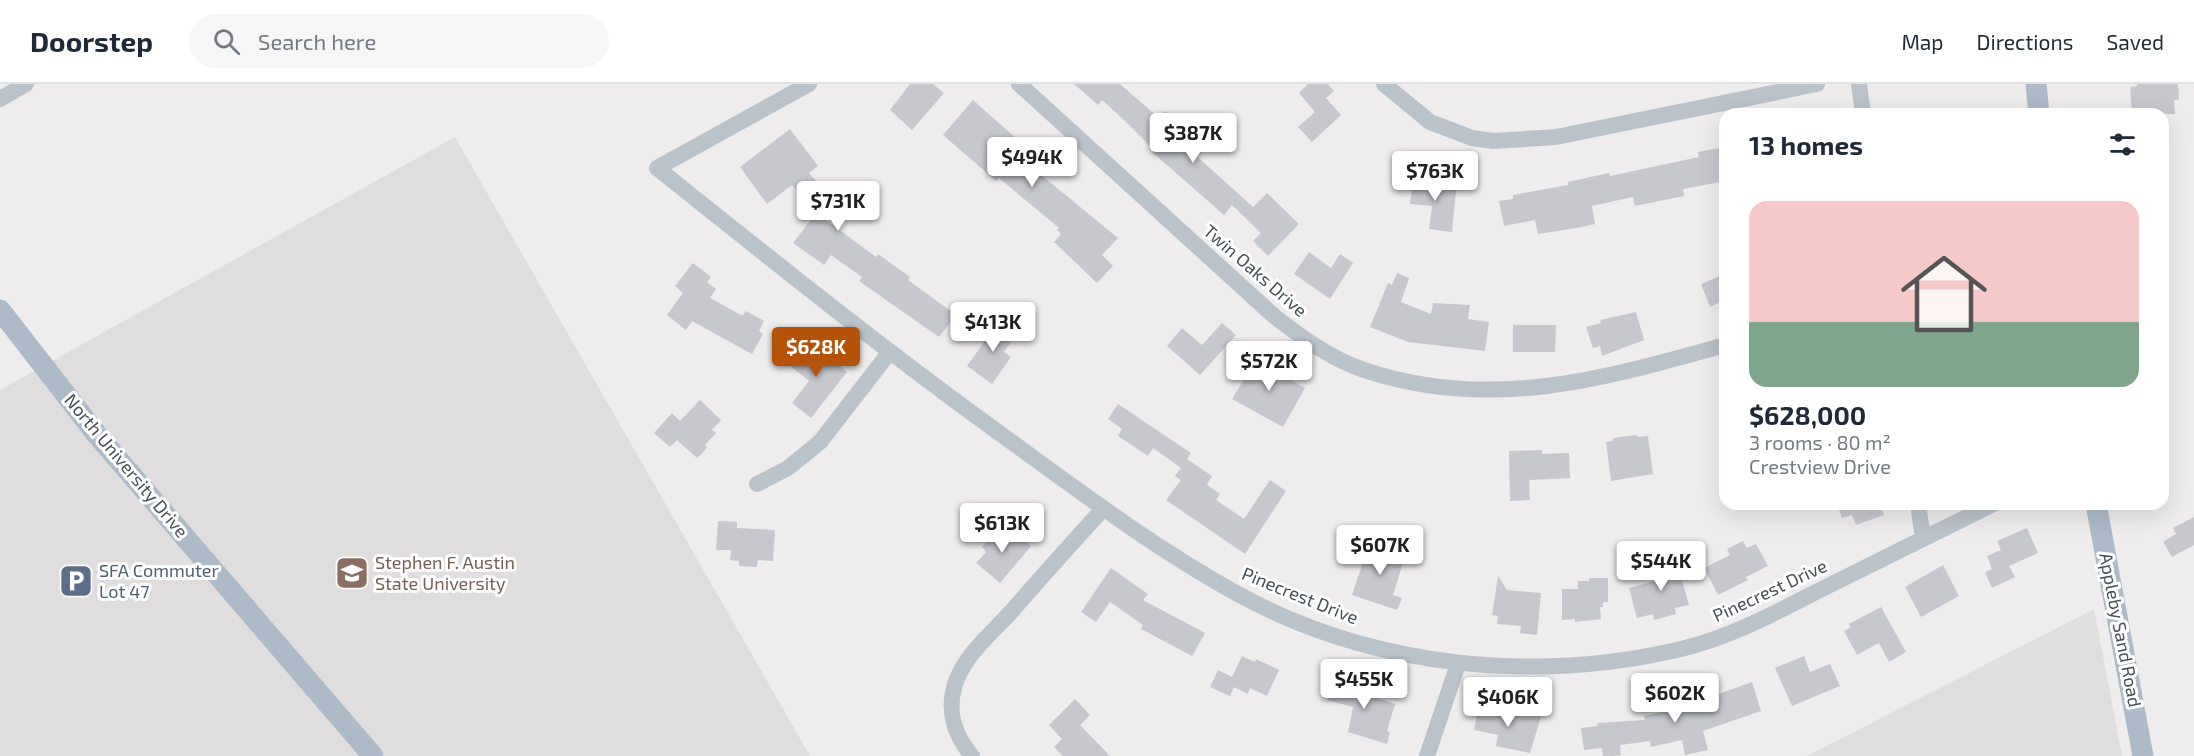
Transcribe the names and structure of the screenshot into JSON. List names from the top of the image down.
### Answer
{
  "streets": {
    "main road": ["North University Drive", "Appleby Sand Road"],
    "street": ["Twin Oaks Drive", "Pinecrest Drive"]
  },
  "places": {
    "school or university": ["Stephen F. Austin State University"],
    "parking": ["SFA Commuter Lot 47"]
  },
  "page": {
    "header": "Doorstep",
    "search": "Search here",
    "nav": ["Map", "Directions", "Saved"],
    "heading": "13 homes",
    "price": [
      "$387K",
      "$494K",
      "$763K",
      "$731K",
      "$413K",
      "$628K",
      "$572K",
      "$613K",
      "$607K",
      "$544K",
      "$455K",
      "$602K",
      "$406K"
    ],
    "list": [
      {
        "name": "$628,000",
        "note": "3 rooms · 80 m² · Crestview Drive"
      }
    ]
  }
}
